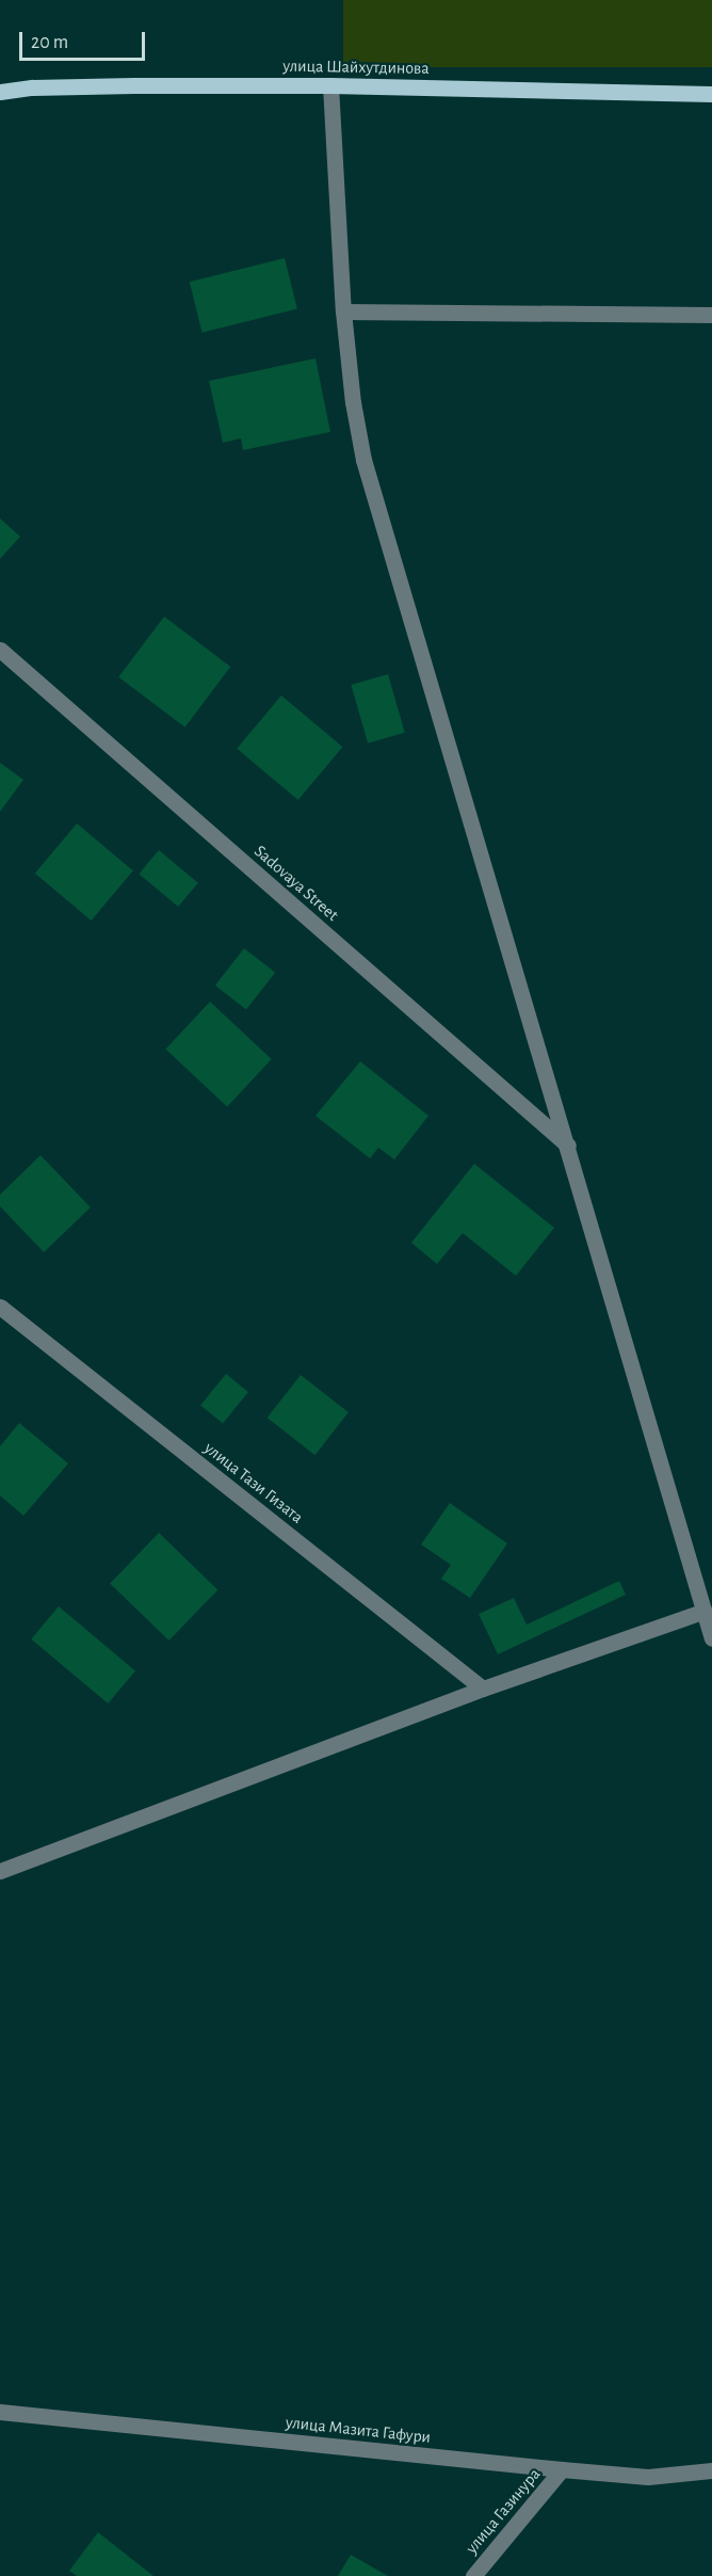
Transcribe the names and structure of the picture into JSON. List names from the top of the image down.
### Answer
{
  "streets": {
    "main road": ["улица Шайхутдинова"],
    "street": [
      "Sadovaya Street",
      "улица Тази Гизата",
      "улица Мазита Гафури",
      "улица Газинура"
    ]
  },
  "crossings": [
    ["улица Мазита Гафури", "улица Газинура"]
  ],
  "scale_bar": "20 m"
}
